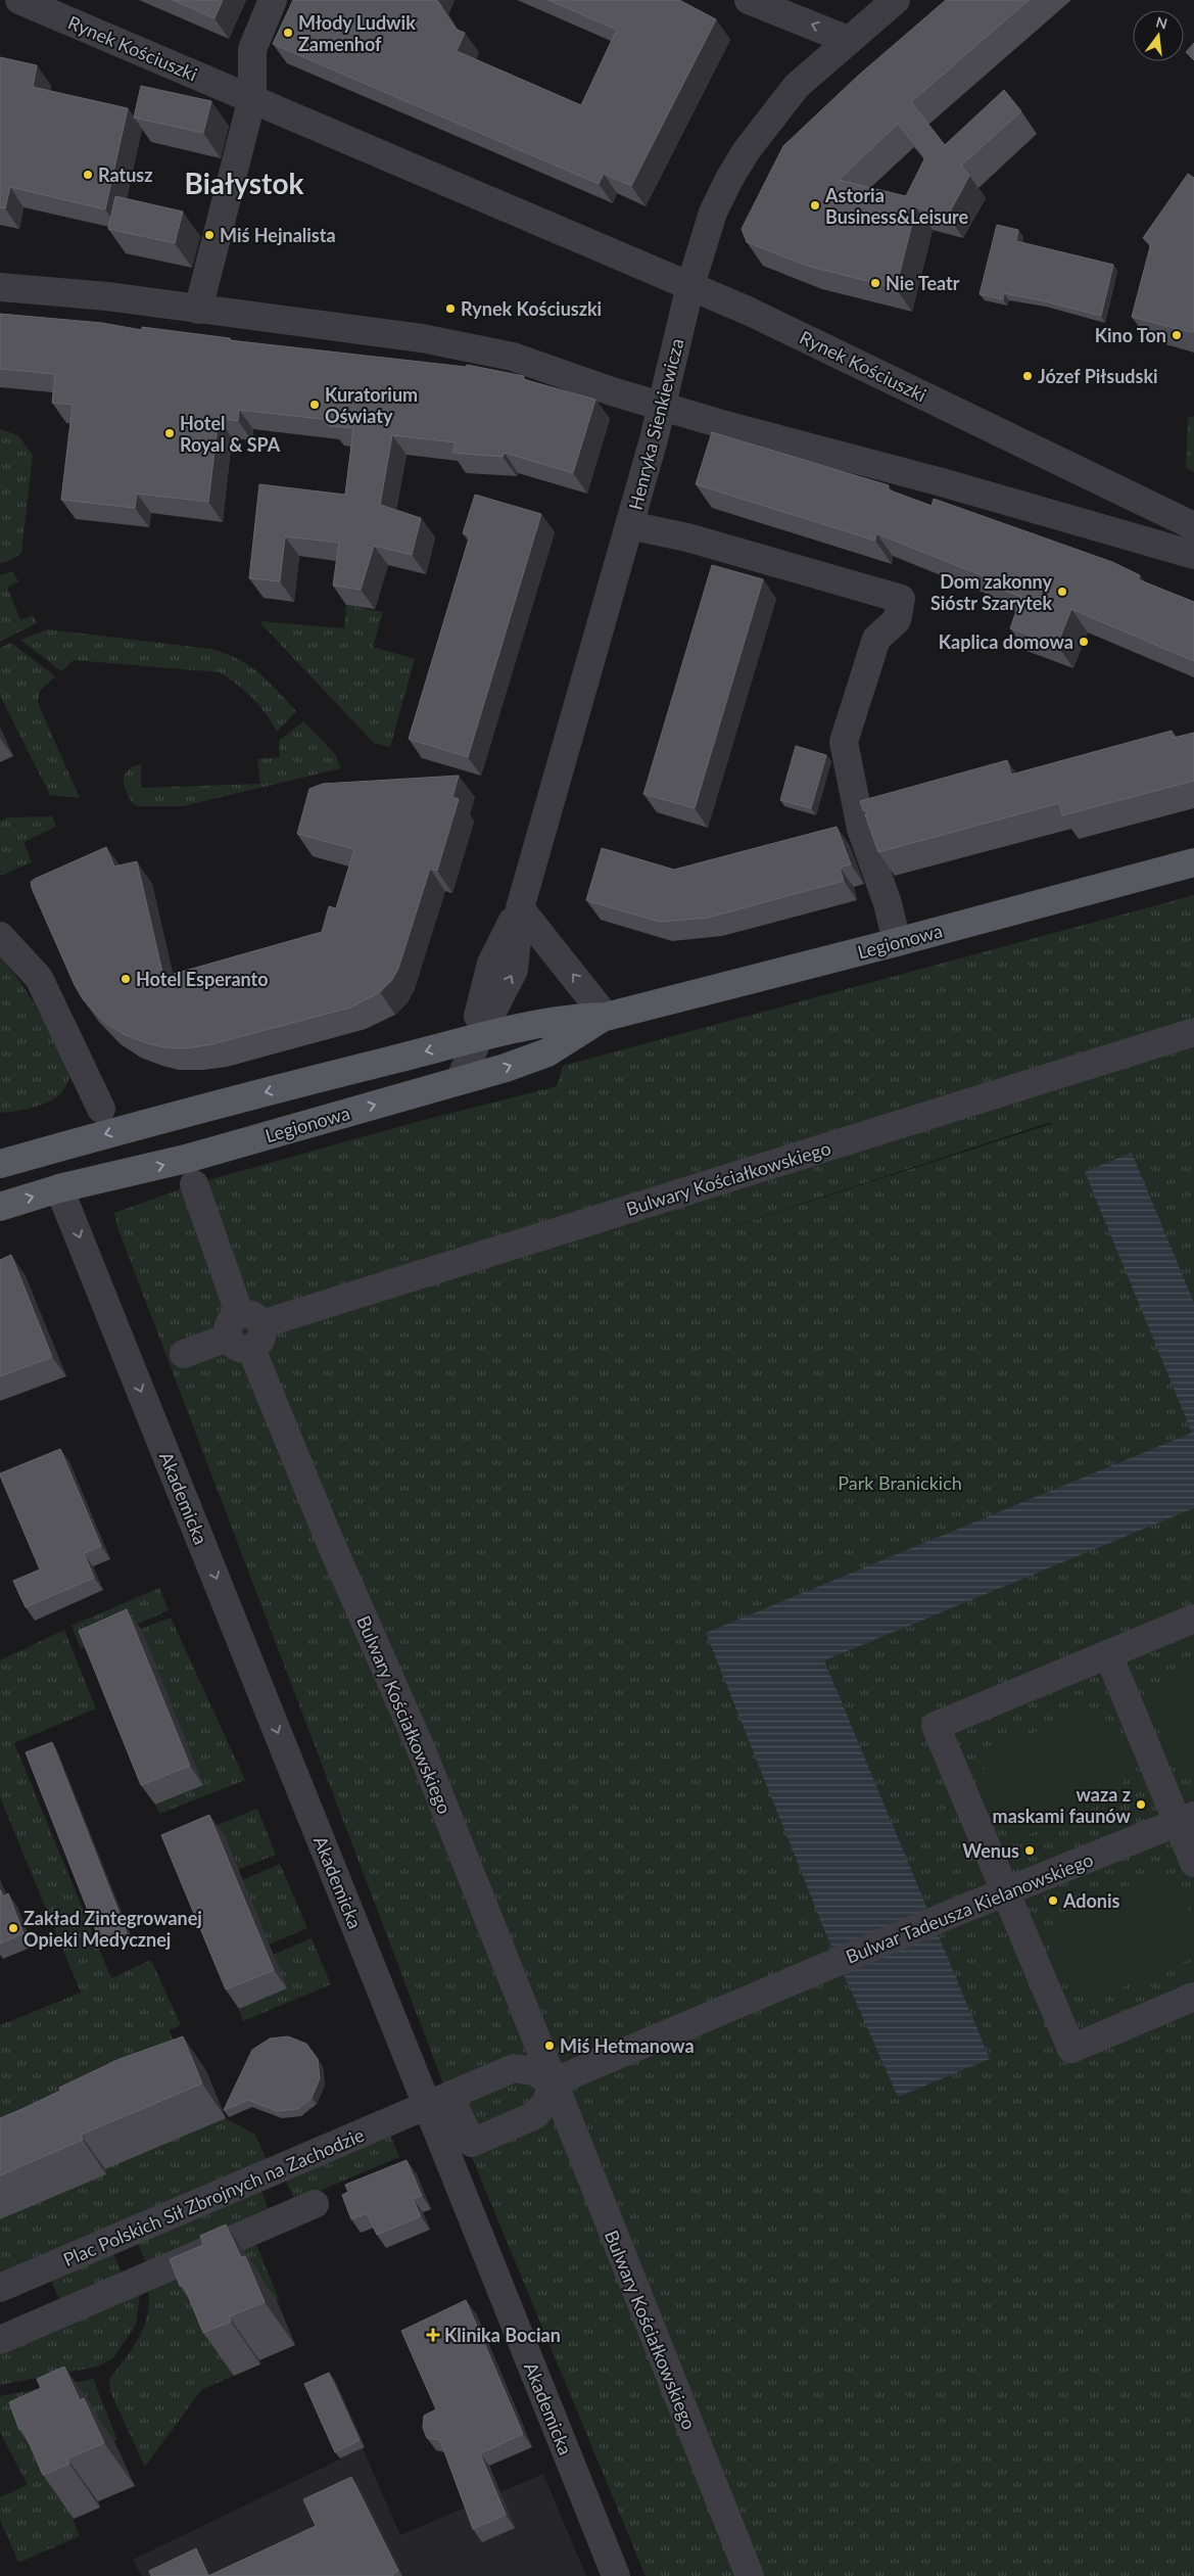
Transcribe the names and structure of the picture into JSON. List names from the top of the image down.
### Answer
{
  "streets": {
    "main road": ["Legionowa"],
    "street": [
      "Rynek Kościuszki",
      "Henryka Sienkiewicza",
      "Bulwary Kościałkowskiego",
      "Akademicka",
      "Bulwar Tadeusza Kielanowskiego",
      "Plac Polskich Sił Zbrojnych na Zachodzie"
    ]
  },
  "crossings": [
    ["Rynek Kościuszki", "Henryka Sienkiewicza"],
    ["Henryka Sienkiewicza", "Legionowa"],
    ["Legionowa", "Akademicka"],
    ["Bulwary Kościałkowskiego", "Bulwar Tadeusza Kielanowskiego"],
    ["Akademicka", "Plac Polskich Sił Zbrojnych na Zachodzie"]
  ],
  "one_way": ["Akademicka"],
  "districts": ["Białystok"],
  "parks": ["Park Branickich"],
  "places": {
    "other": [
      "Młody Ludwik Zamenhof",
      "Ratusz",
      "Astoria Business&Leisure",
      "Miś Hejnalista",
      "Nie Teatr",
      "Rynek Kościuszki",
      "Kino Ton",
      "Józef Piłsudski",
      "Kuratorium Oświaty",
      "Hotel Royal & SPA",
      "Dom zakonny Sióstr Szarytek",
      "Kaplica domowa",
      "Hotel Esperanto",
      "waza z maskami faunów",
      "Wenus",
      "Adonis",
      "Zakład Zintegrowanej Opieki Medycznej",
      "Miś Hetmanowa"
    ],
    "health": ["Klinika Bocian"]
  },
  "north": "top"
}
